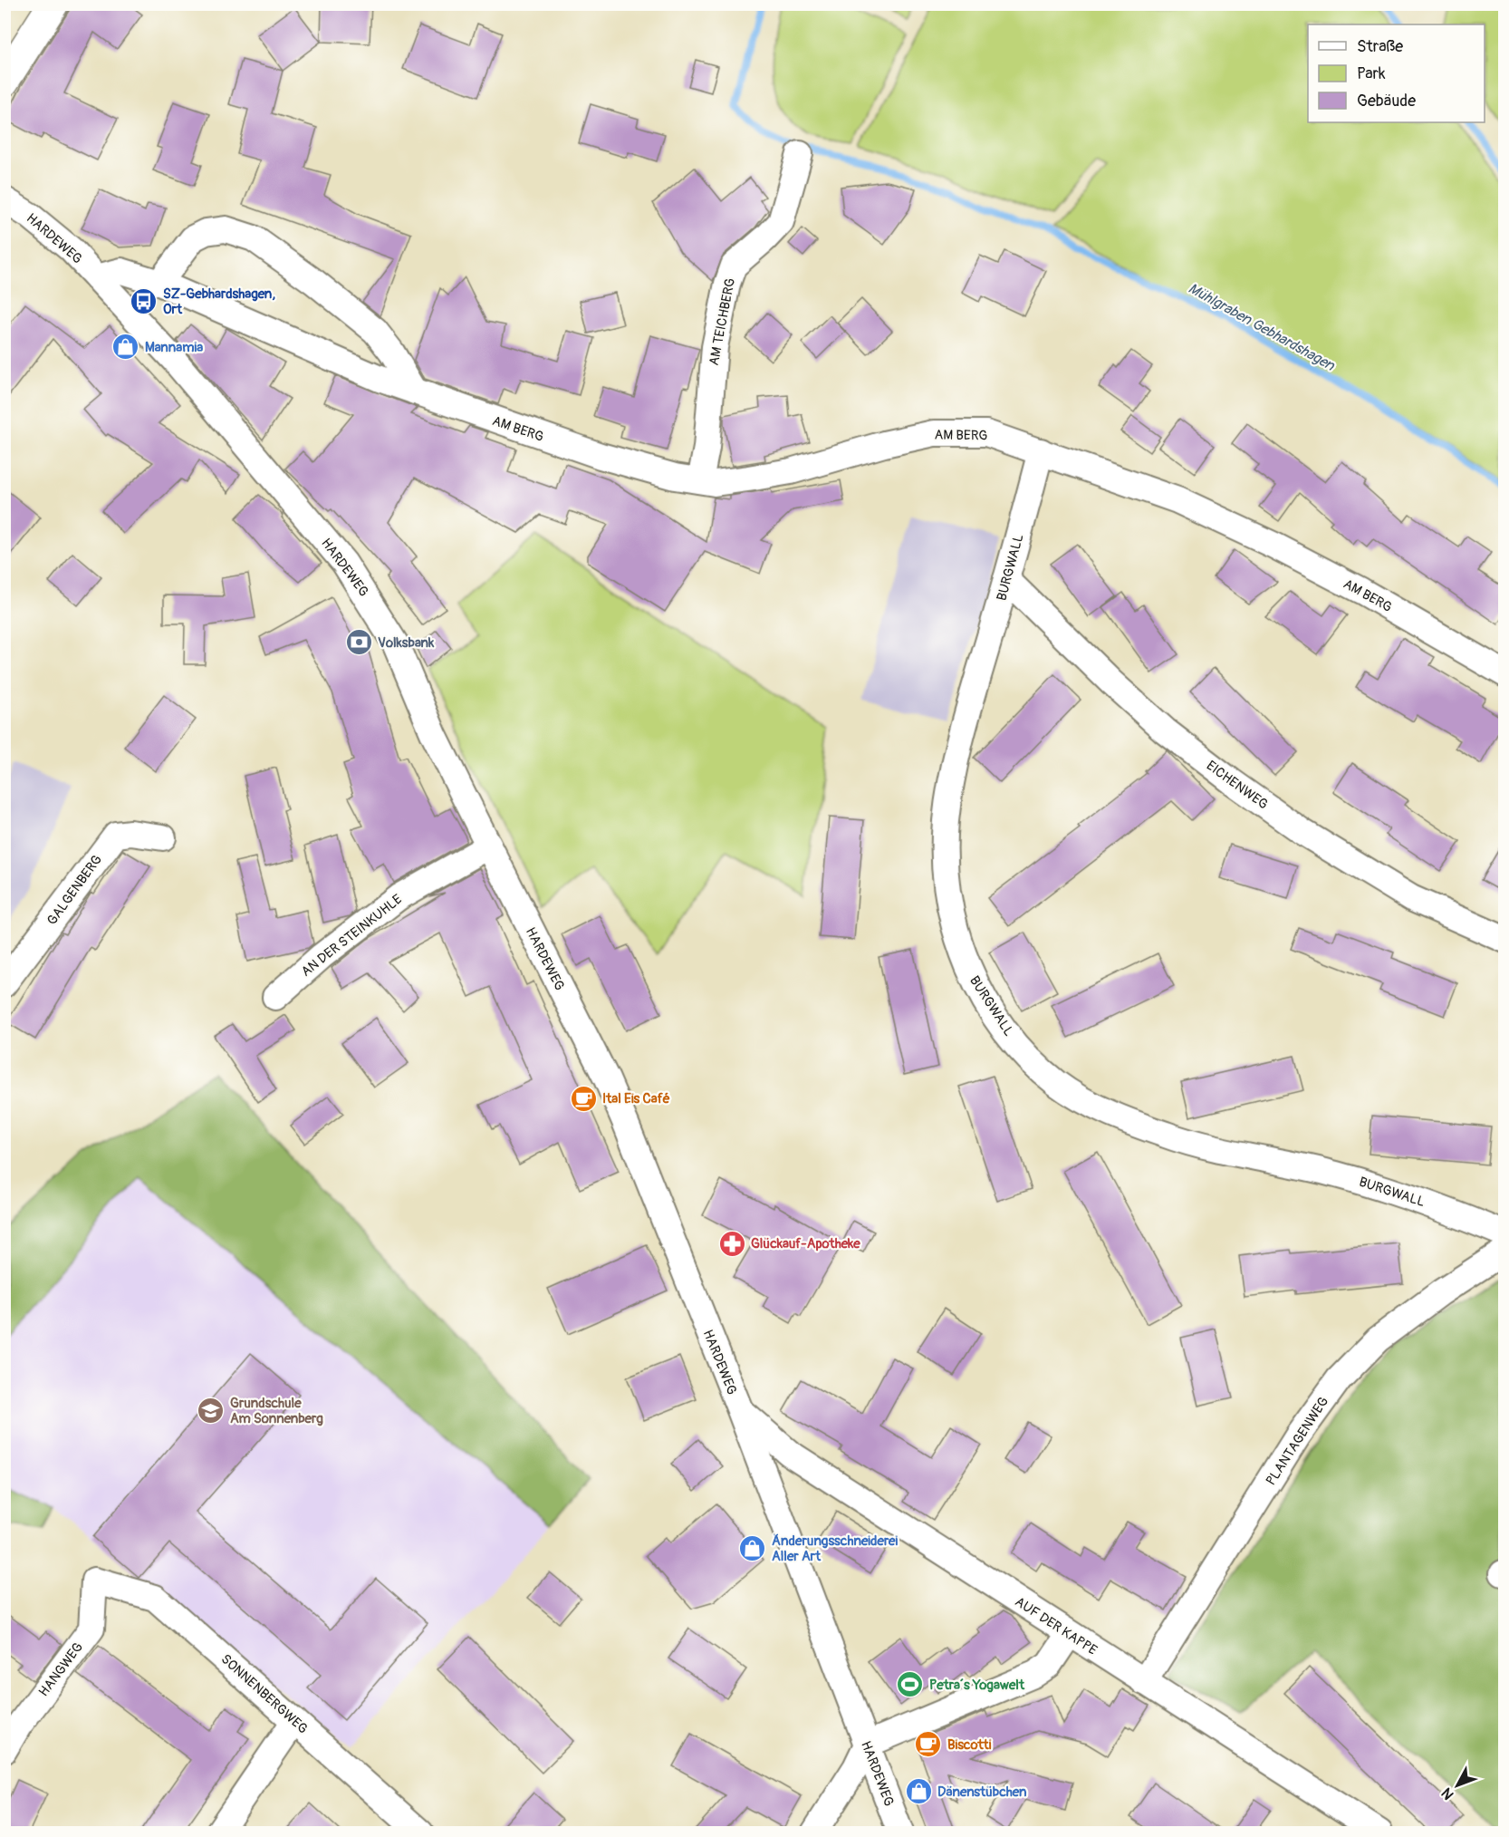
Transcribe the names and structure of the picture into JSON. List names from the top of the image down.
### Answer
{
  "streets": {
    "street": [
      "HARDEWEG",
      "AM TEICHBERG",
      "AM BERG",
      "BURGWALL",
      "EICHENWEG",
      "GALGENBERG",
      "AN DER STEINKUHLE",
      "PLANTAGENWEG",
      "AUF DER KAPPE",
      "HANGWEG",
      "SONNENBERGWEG"
    ]
  },
  "crossings": [
    ["HARDEWEG", "AM BERG"],
    ["HARDEWEG", "AN DER STEINKUHLE"],
    ["HARDEWEG", "AUF DER KAPPE"],
    ["AM TEICHBERG", "AM BERG"],
    ["AM BERG", "BURGWALL"],
    ["BURGWALL", "EICHENWEG"],
    ["PLANTAGENWEG", "AUF DER KAPPE"],
    ["HANGWEG", "SONNENBERGWEG"]
  ],
  "water": ["Mühlgraben Gebhardshagen"],
  "places": {
    "bus stop": ["SZ-Gebhardshagen, Ort"],
    "shop": ["Mannamia", "Änderungsschneiderei Aller Art", "Dänenstübchen"],
    "bank": ["Volksbank"],
    "cafe": ["Ital Eis Café", "Biscotti"],
    "pharmacy": ["Glückauf-Apotheke"],
    "school or university": ["Grundschule Am Sonnenberg"],
    "sports": ["Petra´s Yogawelt"]
  },
  "legend": ["Straße", "Park", "Gebäude"],
  "north": "bottom left"
}
